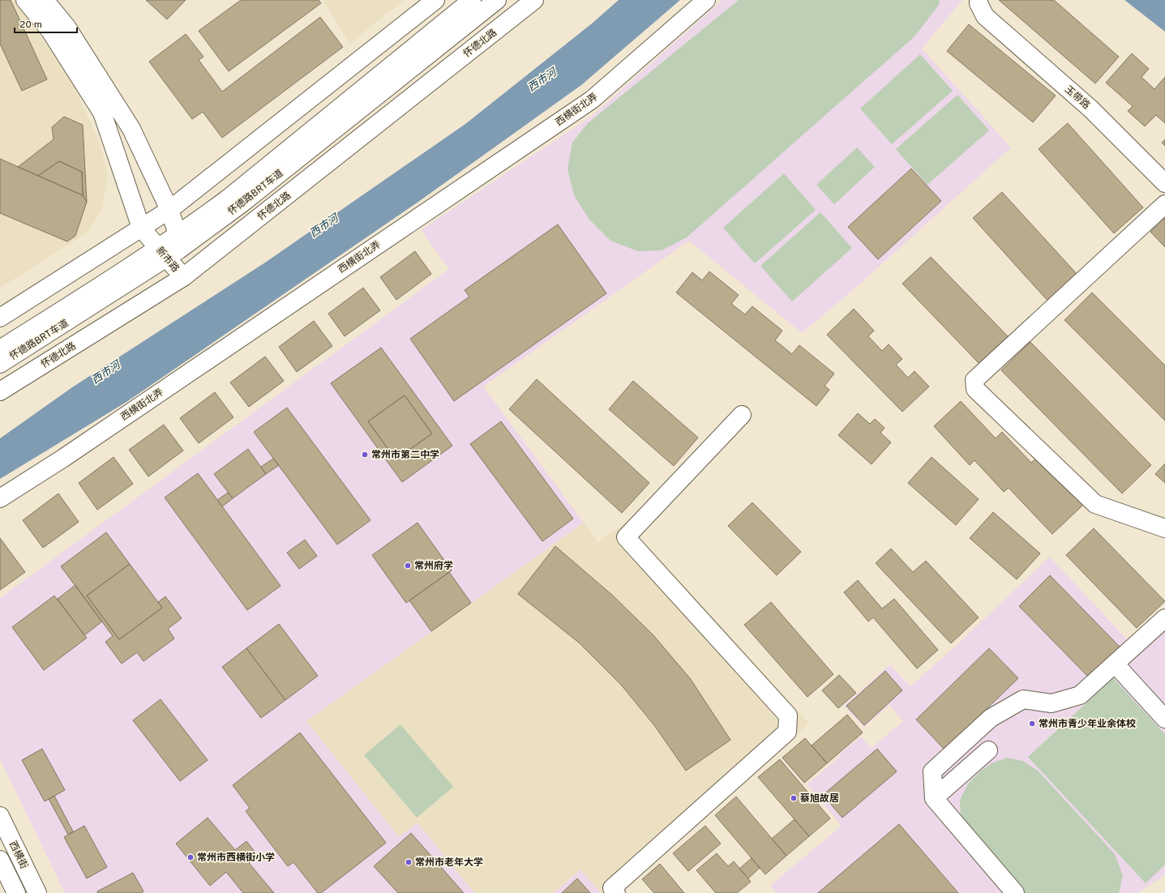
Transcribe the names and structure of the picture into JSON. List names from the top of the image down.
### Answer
{
  "streets": {
    "street": [
      "怀德北路",
      "玉带路",
      "西横街北弄",
      "怀德路BRT车道",
      "新市路",
      "西横街"
    ]
  },
  "crossings": [
    ["怀德北路", "新市路"],
    ["怀德路BRT车道", "新市路"]
  ],
  "water": ["西市河"],
  "places": [
    "常州市第二中学",
    "常州府学",
    "常州市青少年业余体校",
    "蔡旭故居",
    "常州市西横街小学",
    "常州市老年大学"
  ],
  "scale_bar": "20 m"
}
